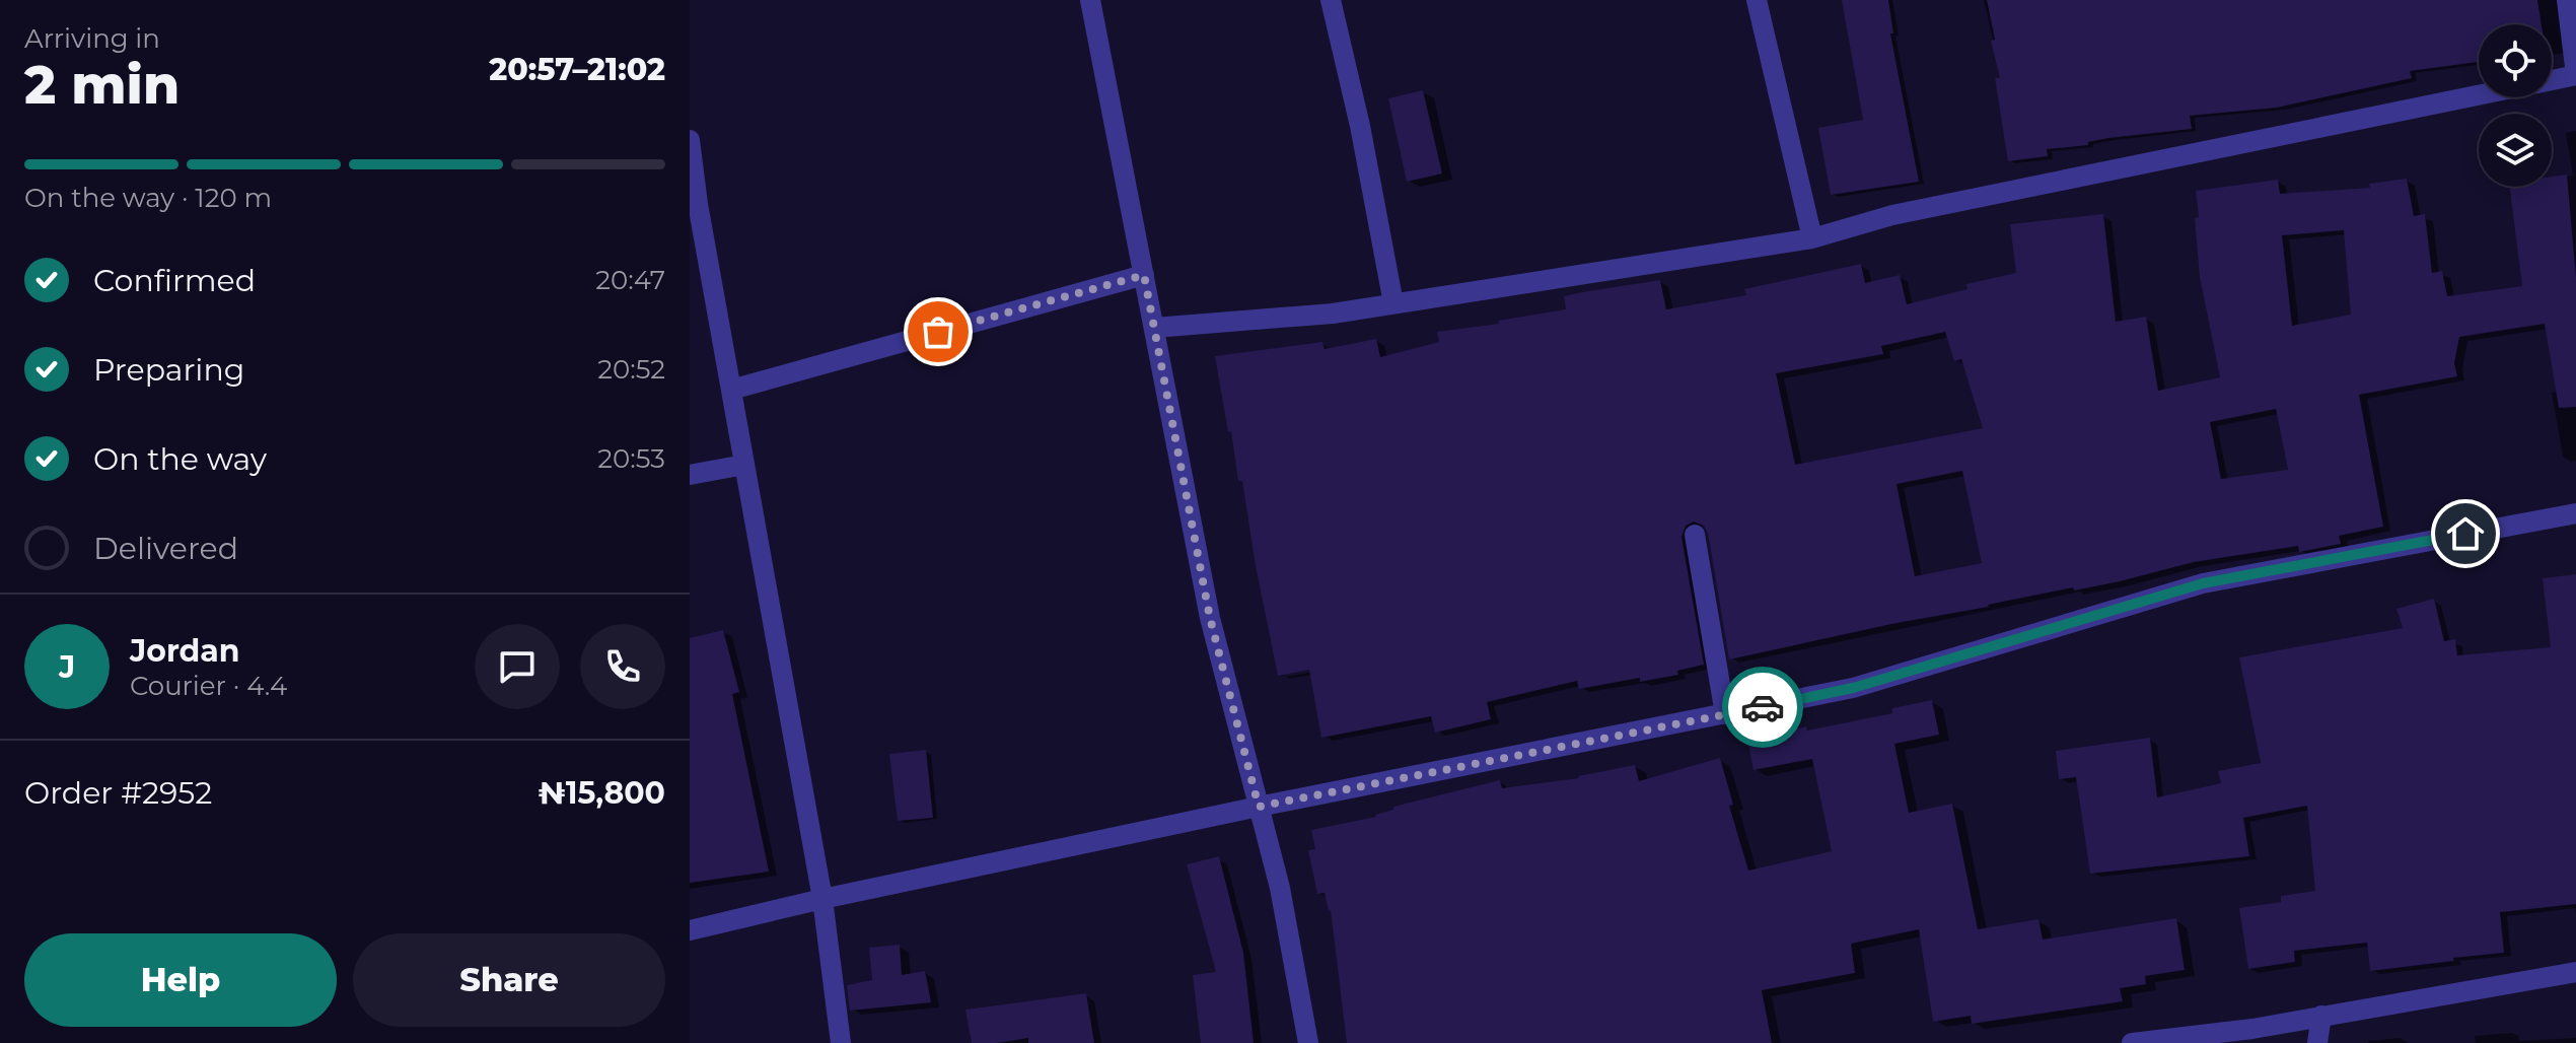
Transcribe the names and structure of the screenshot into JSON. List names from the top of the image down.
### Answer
{
  "page": {
    "heading": ["2 min", "Arriving in", "20:57–21:02"],
    "panel": [
      "Jordan",
      "Courier · 4.4",
      "Order #2952",
      "₦15,800"
    ],
    "bar": "On the way · 120 m",
    "list": [
      ["Confirmed", "20:47"],
      ["Preparing", "20:52"],
      ["On the way", "20:53"],
      "Delivered"
    ],
    "round": "J",
    "buttons": ["Help", "Share"]
  }
}
